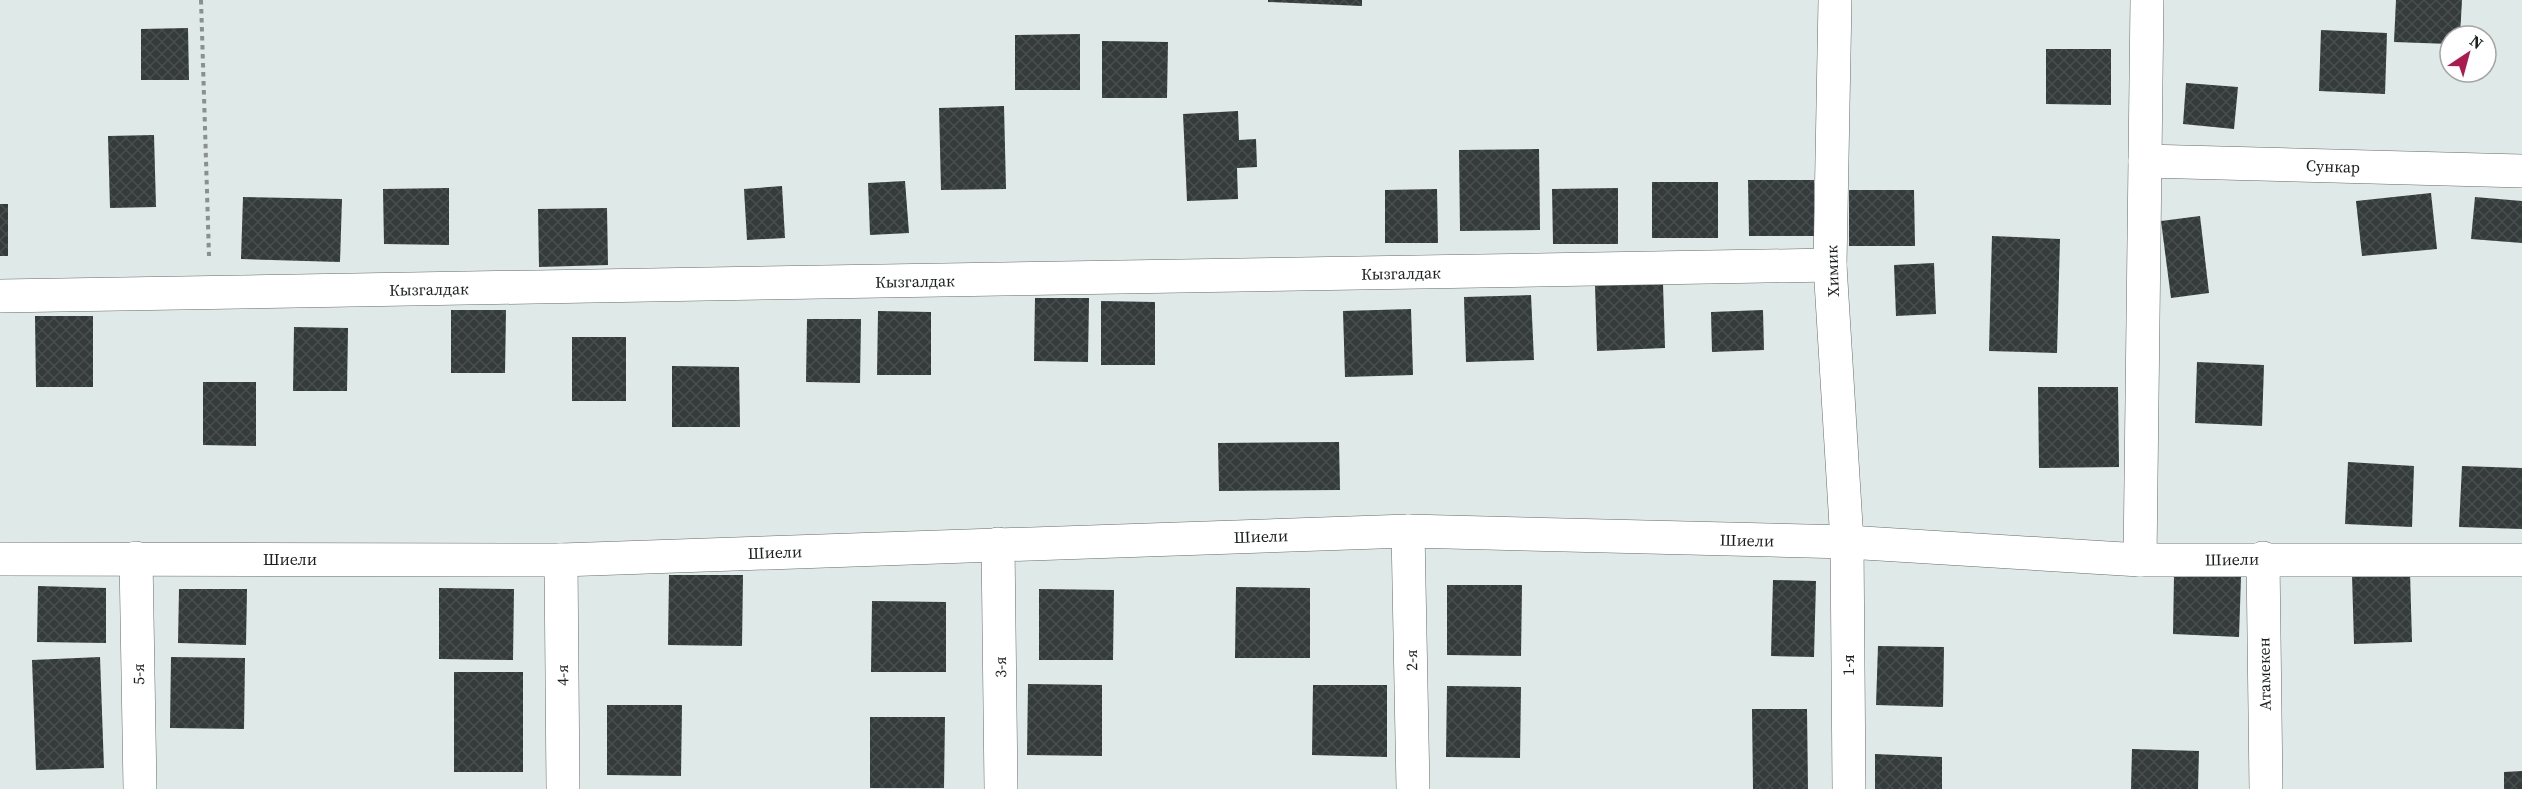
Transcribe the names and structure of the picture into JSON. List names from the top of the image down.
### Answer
{
  "streets": {
    "street": [
      "Сункар",
      "Химик",
      "Кызгалдак",
      "Шиели",
      "2-я",
      "1-я",
      "3-я",
      "5-я",
      "Атамекен",
      "4-я"
    ]
  },
  "crossings": [
    ["Химик", "Кызгалдак"],
    ["Химик", "Шиели"],
    ["Химик", "1-я"],
    ["Шиели", "2-я"],
    ["Шиели", "1-я"],
    ["Шиели", "3-я"],
    ["Шиели", "5-я"],
    ["Шиели", "Атамекен"],
    ["Шиели", "4-я"]
  ],
  "north": "top right"
}
